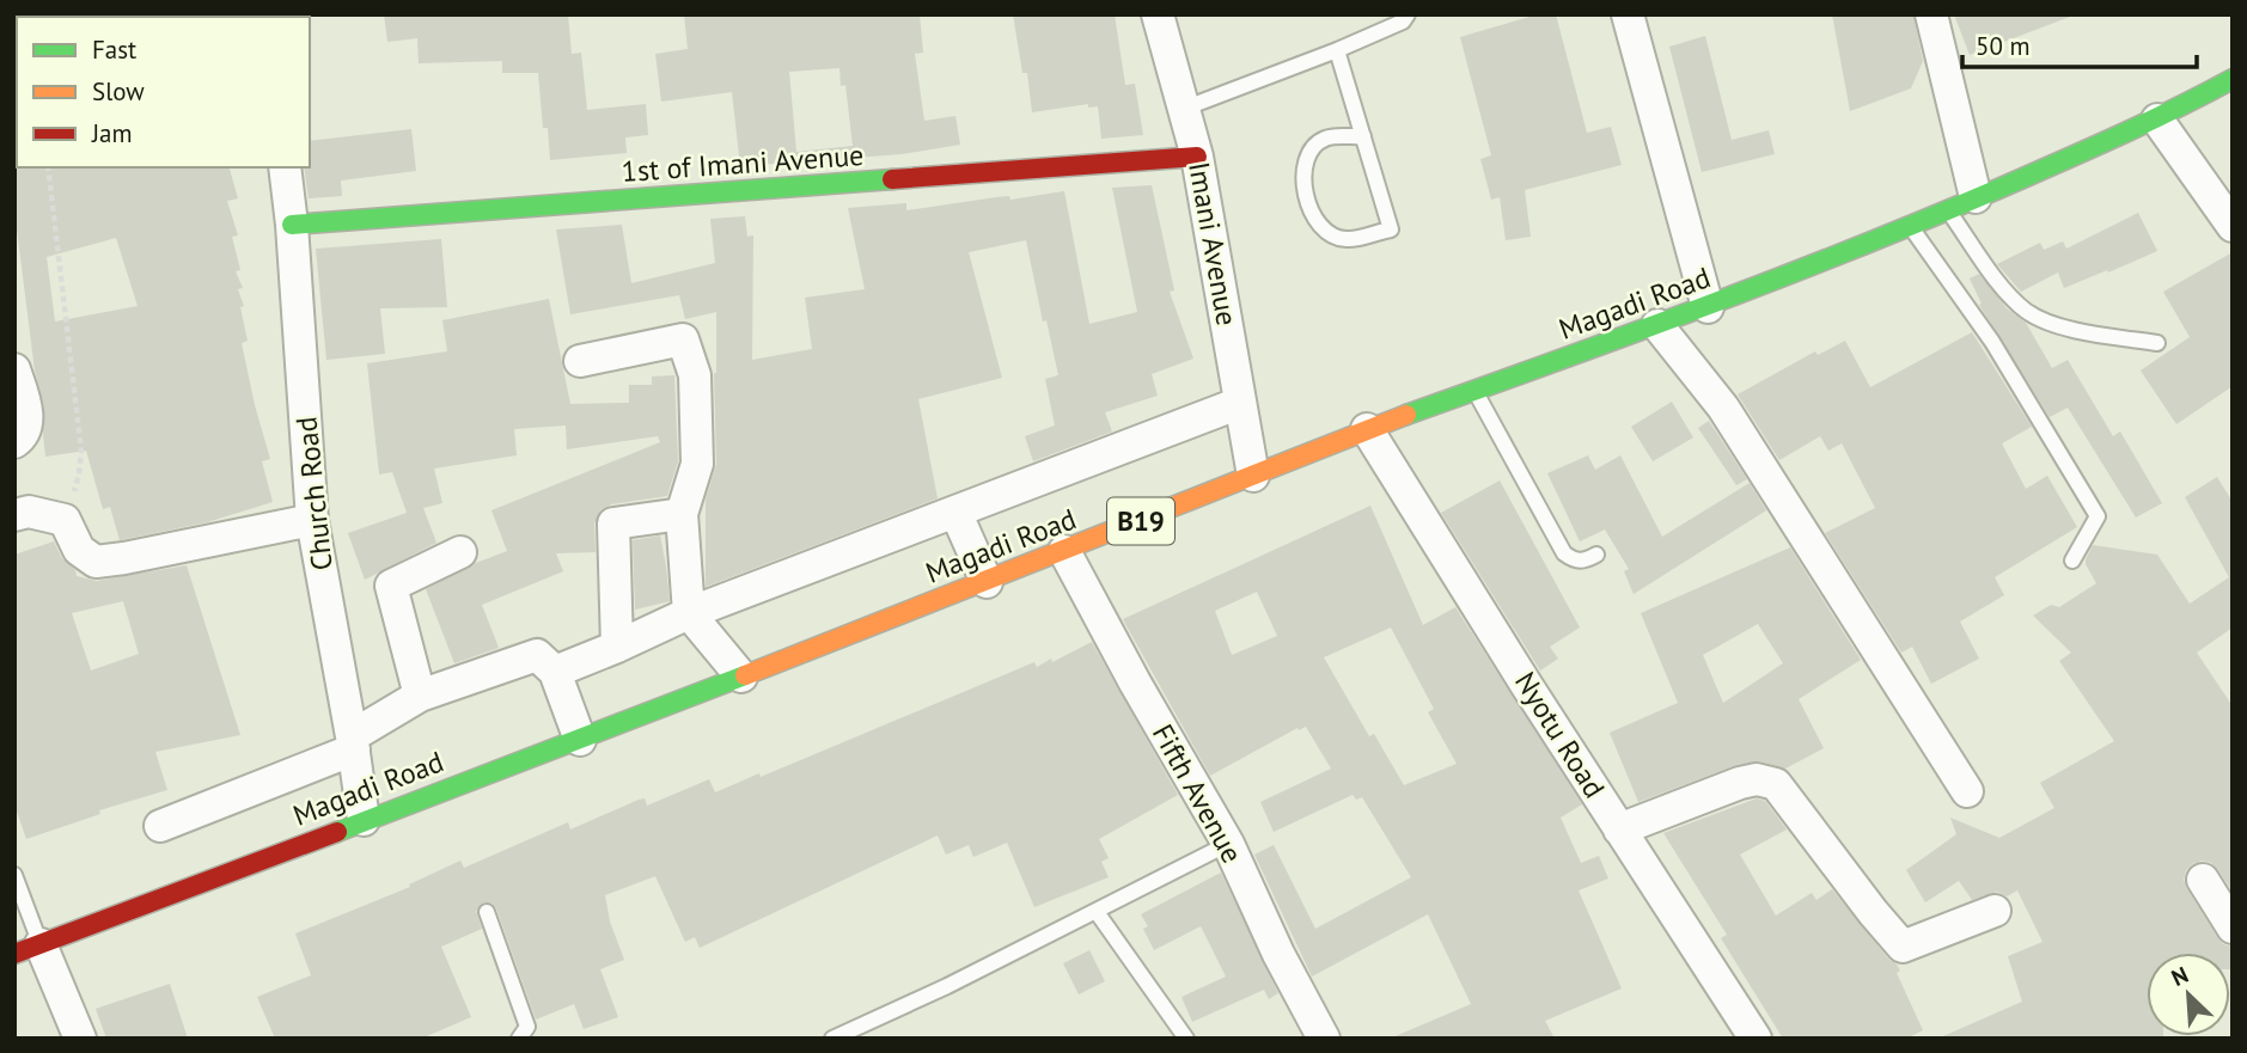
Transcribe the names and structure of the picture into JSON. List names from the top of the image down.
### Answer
{
  "streets": {
    "main road": ["1st of Imani Avenue", "Magadi Road", "B19"],
    "street": [
      "Imani Avenue",
      "Church Road",
      "Nyotu Road",
      "Fifth Avenue"
    ]
  },
  "crossings": [
    ["1st of Imani Avenue", "Imani Avenue"],
    ["1st of Imani Avenue", "Church Road"],
    ["Imani Avenue", "Magadi Road"],
    ["Magadi Road", "Church Road"],
    ["Magadi Road", "Nyotu Road"],
    ["Magadi Road", "Fifth Avenue"]
  ],
  "legend": ["Fast", "Slow", "Jam"],
  "scale_bar": "50 m",
  "north": "top left"
}
